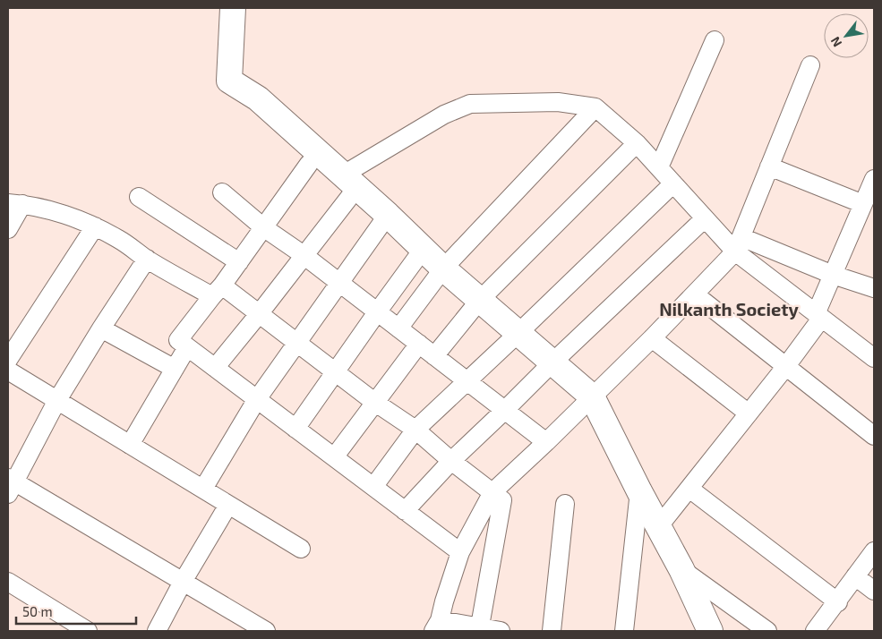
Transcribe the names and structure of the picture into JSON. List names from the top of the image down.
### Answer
{
  "districts": ["Nilkanth Society"],
  "scale_bar": "50 m",
  "north": "bottom left"
}
